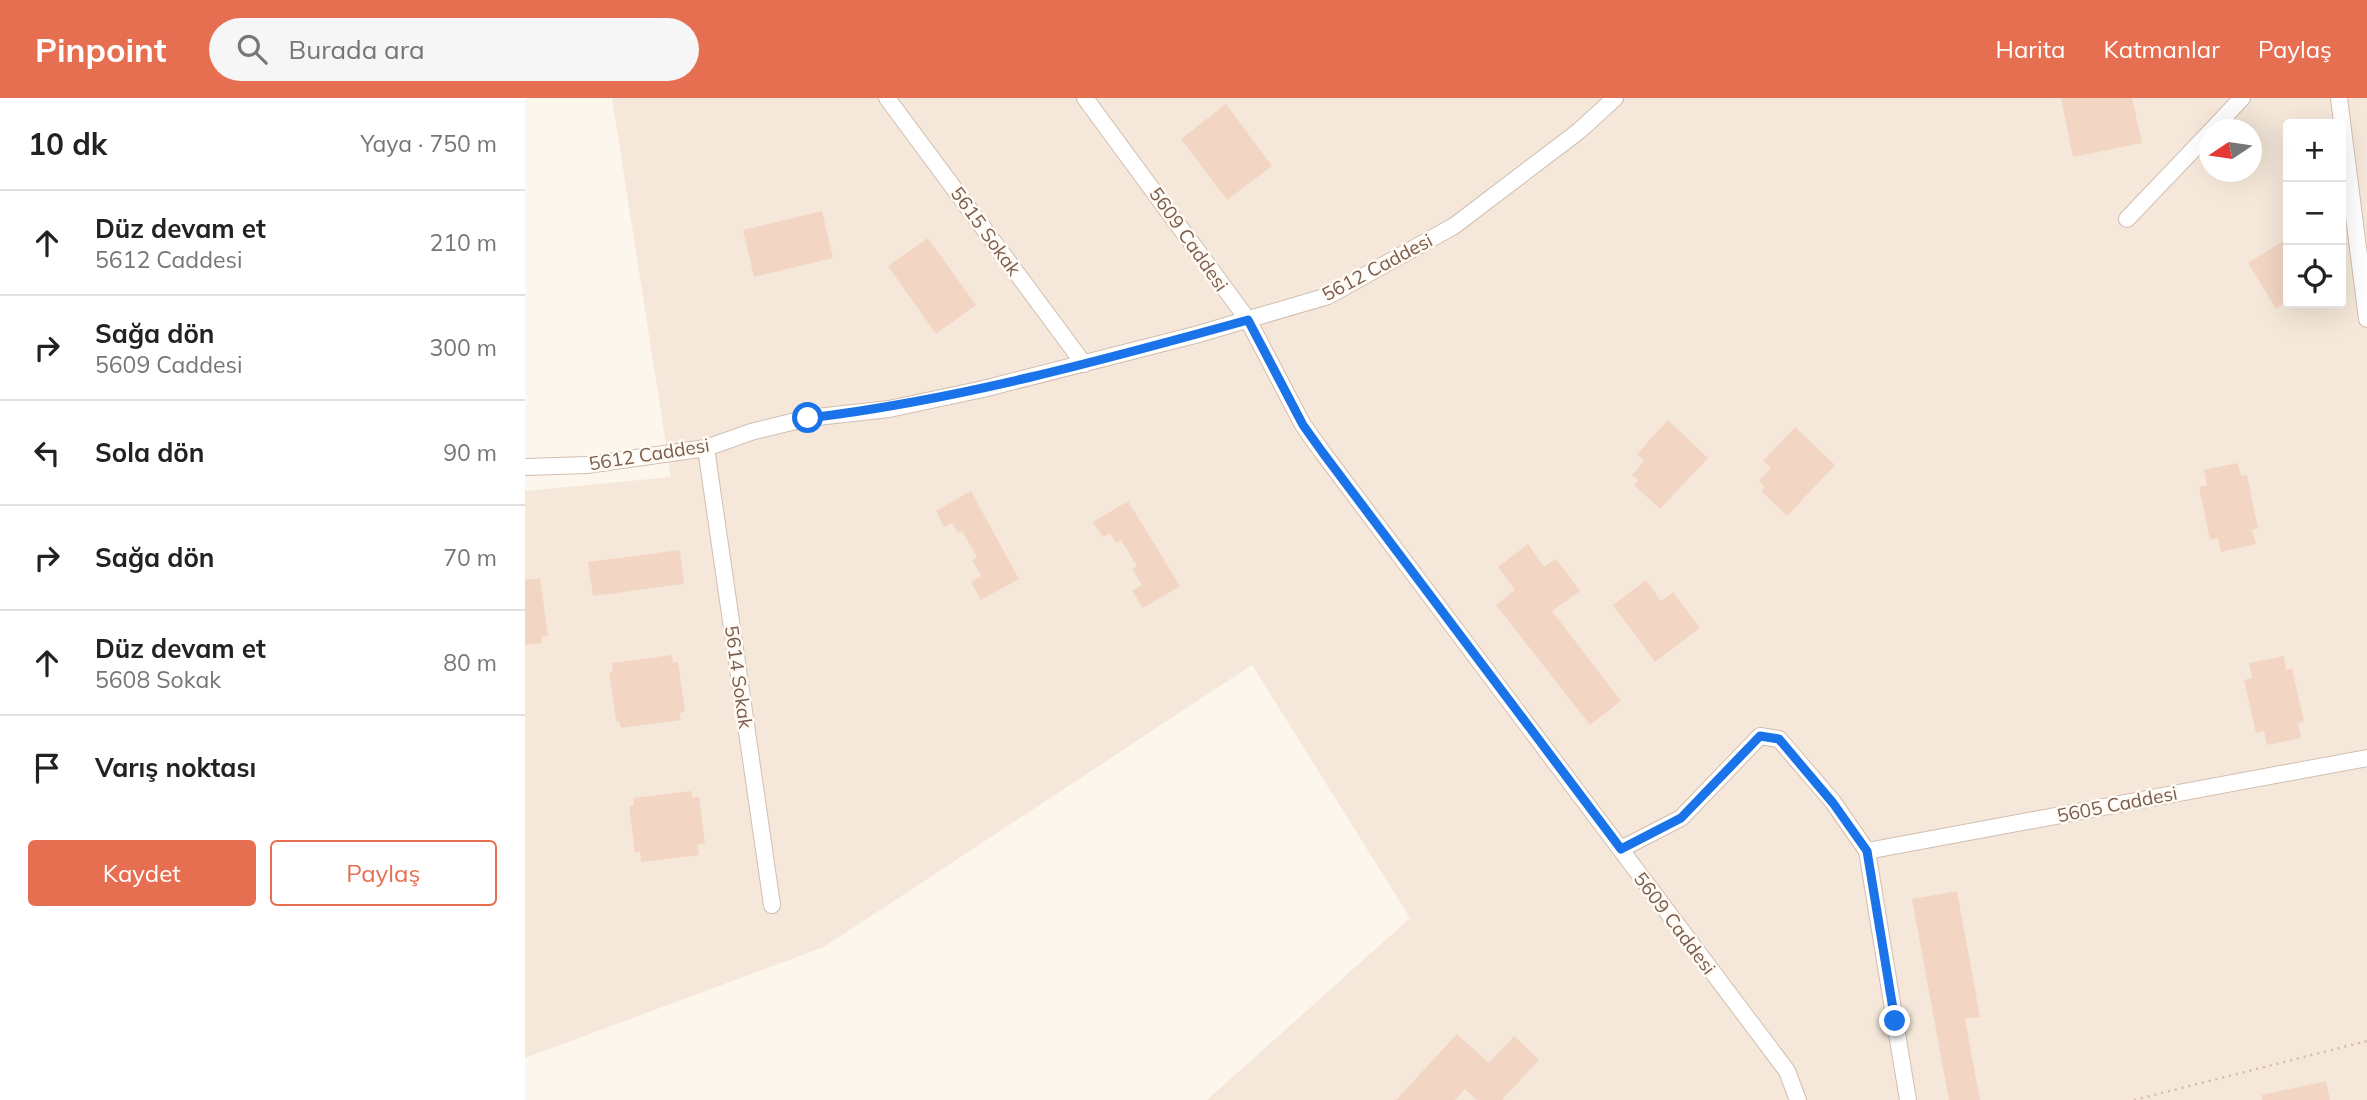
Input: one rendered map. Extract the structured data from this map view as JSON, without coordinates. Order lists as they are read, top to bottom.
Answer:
{
  "streets": {
    "street": [
      "5615 Sokak",
      "5609 Caddesi",
      "5612 Caddesi",
      "5614 Sokak",
      "5605 Caddesi"
    ]
  },
  "crossings": [
    ["5615 Sokak", "5612 Caddesi"],
    ["5609 Caddesi", "5612 Caddesi"],
    ["5612 Caddesi", "5614 Sokak"]
  ],
  "north": "left",
  "page": {
    "header": "Pinpoint",
    "search": "Burada ara",
    "nav": ["Harita", "Katmanlar", "Paylaş"],
    "heading": ["10 dk", "Yaya · 750 m"],
    "map_buttons": ["+", "−"],
    "list": [
      ["Düz devam et", "5612 Caddesi", "210 m"],
      ["Sağa dön", "5609 Caddesi", "300 m"],
      ["Sola dön", "90 m"],
      ["Sağa dön", "70 m"],
      ["Düz devam et", "5608 Sokak", "80 m"],
      "Varış noktası"
    ],
    "buttons": ["Kaydet", "Paylaş"]
  }
}
